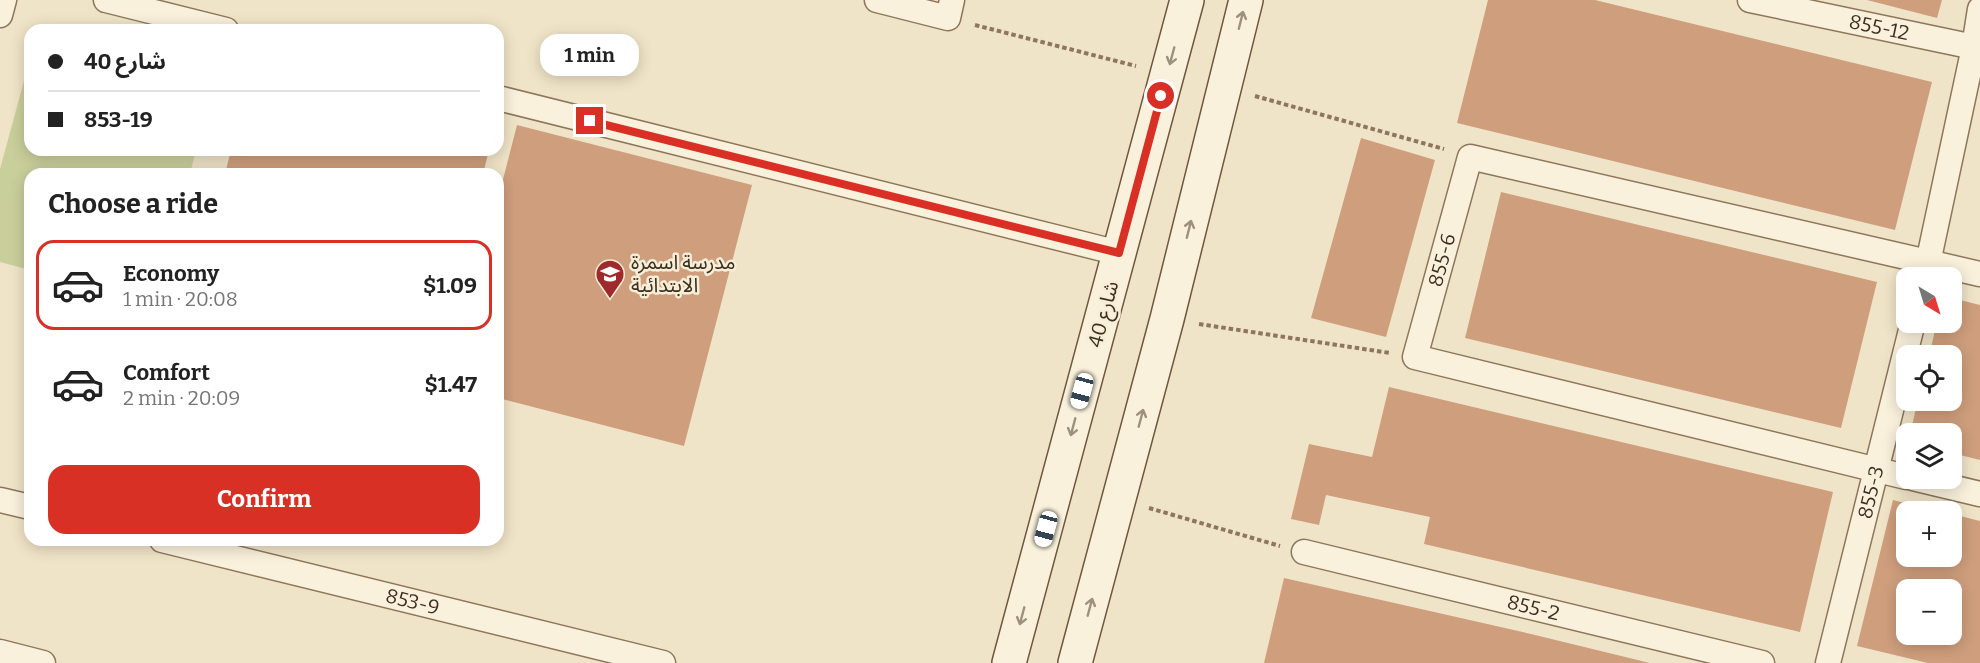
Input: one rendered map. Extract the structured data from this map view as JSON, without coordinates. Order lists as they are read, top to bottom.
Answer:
{
  "streets": {
    "main road": ["شارع 40"],
    "street": [
      "855-12",
      "855-6",
      "855-3",
      "853-9",
      "855-2"
    ]
  },
  "places": {
    "school or university": ["مدرسة اسمرة الابتدائية"]
  },
  "north": "bottom right",
  "page": {
    "banner": ["شارع 40", "853-19"],
    "bubble": "1 min",
    "heading": "Choose a ride",
    "list": [
      {
        "name": "Economy",
        "note": "1 min · 20:08",
        "value": "$1.09"
      },
      {
        "name": "Comfort",
        "note": "2 min · 20:09",
        "value": "$1.47"
      }
    ],
    "map_buttons": ["+", "−"],
    "buttons": "Confirm"
  }
}
